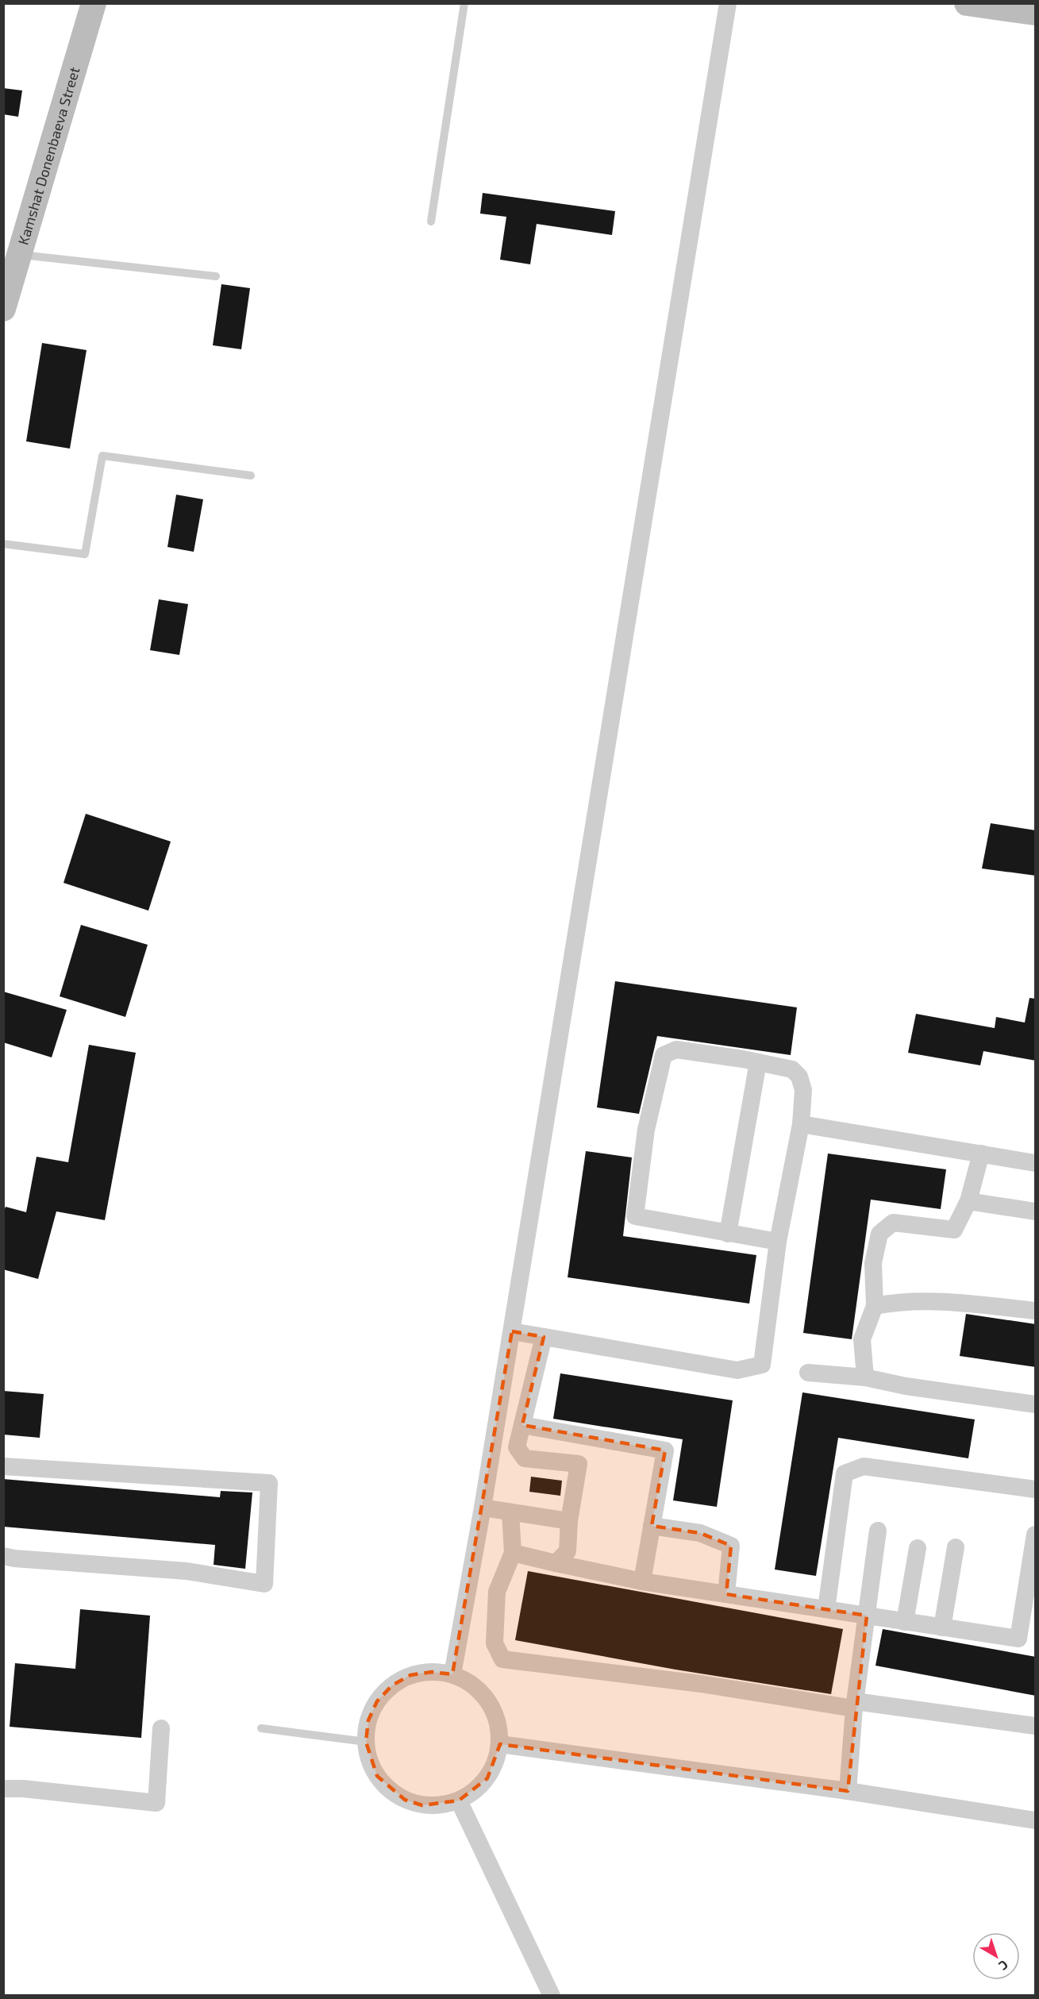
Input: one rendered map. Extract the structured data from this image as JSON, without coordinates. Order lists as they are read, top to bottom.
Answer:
{
  "streets": {
    "street": ["Kamshat Donenbaeva Street"]
  },
  "north": "bottom right"
}
